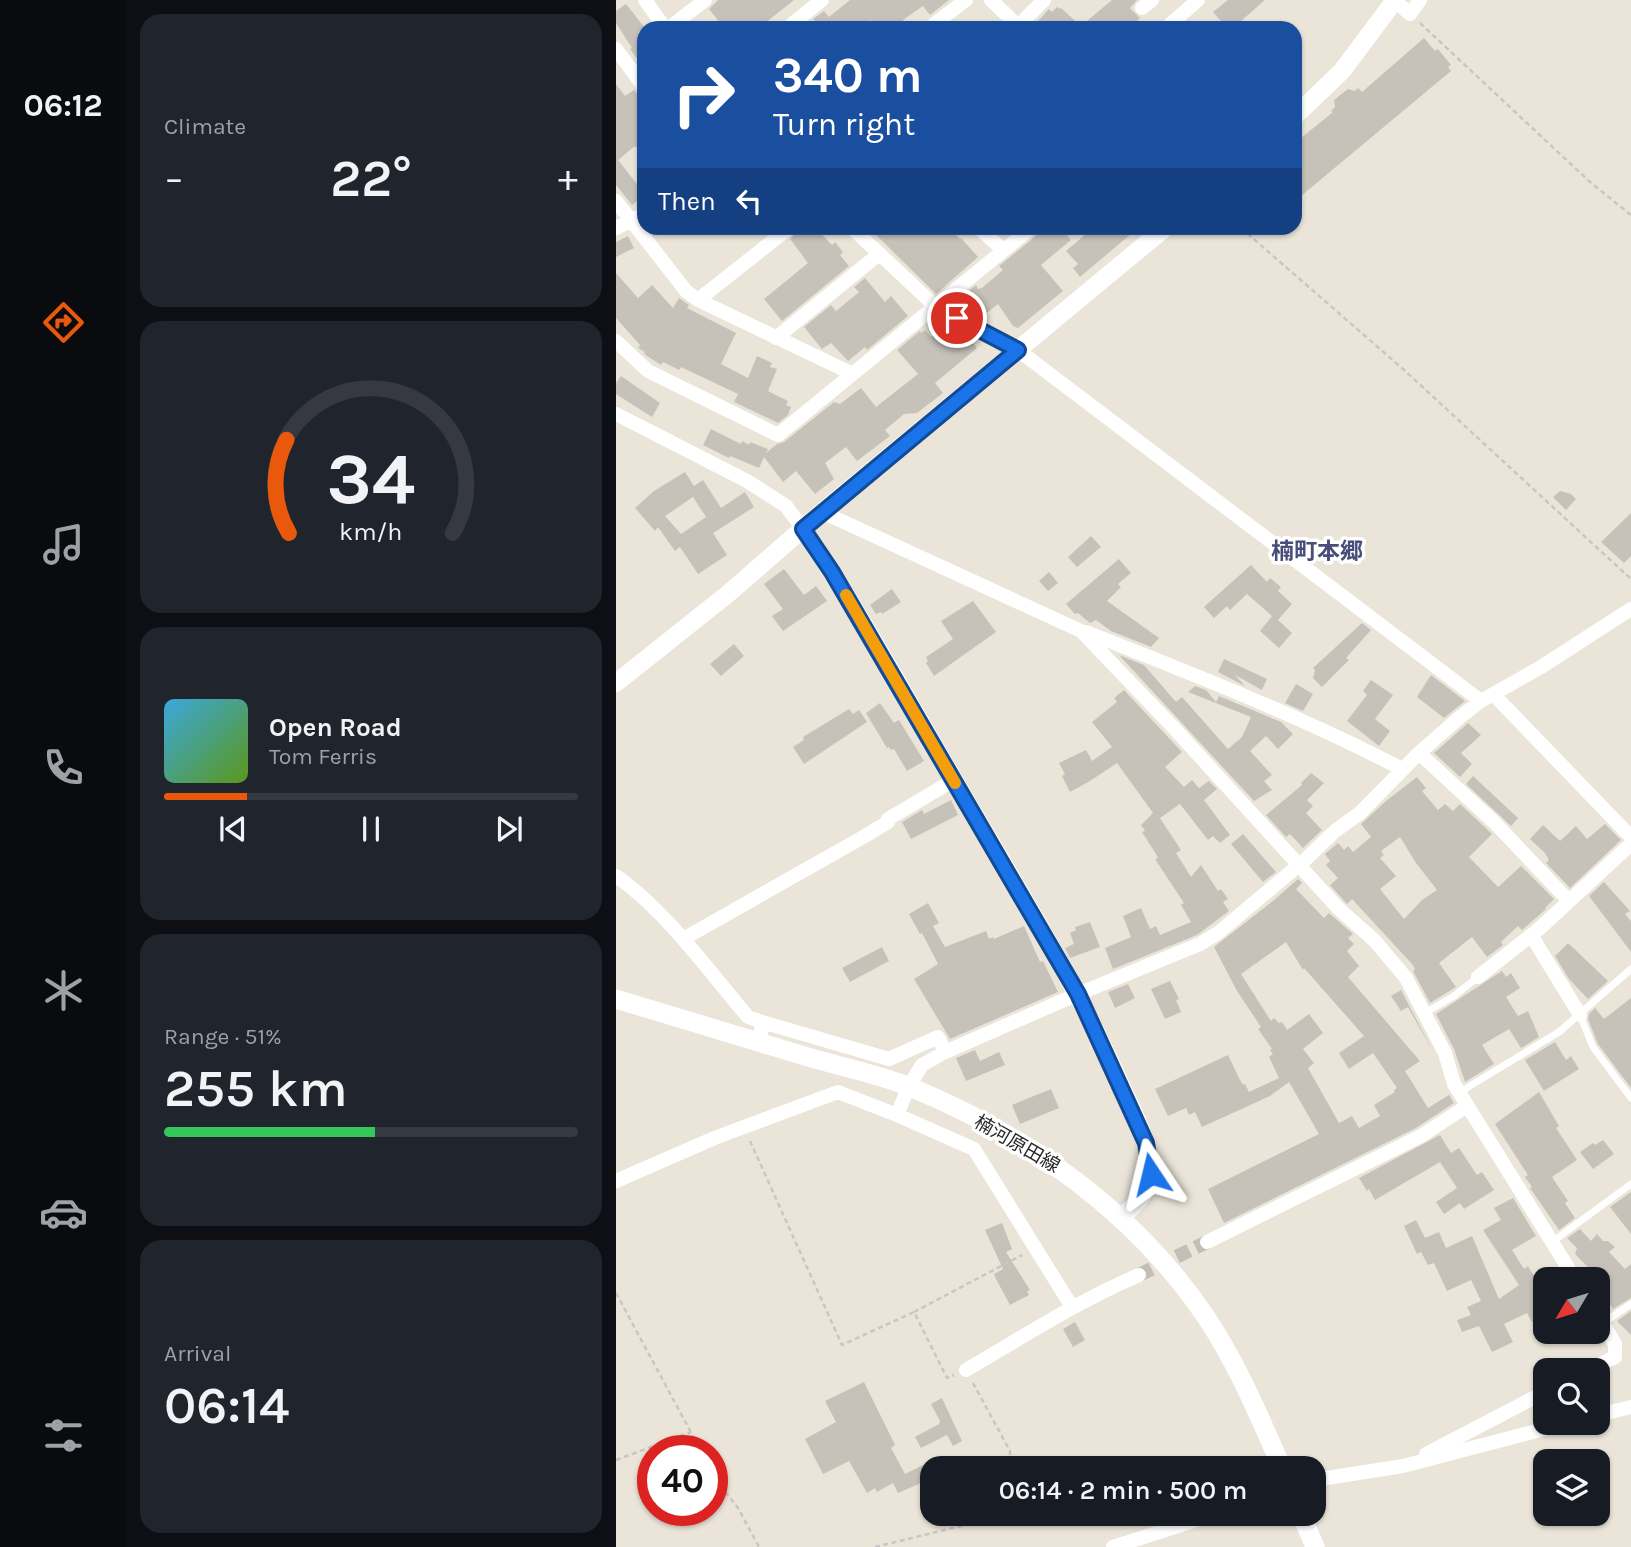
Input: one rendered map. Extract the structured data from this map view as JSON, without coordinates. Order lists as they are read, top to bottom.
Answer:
{
  "streets": {
    "main road": ["楠河原田線"]
  },
  "districts": ["楠町本郷"],
  "north": "bottom left",
  "page": {
    "tabs": "06:12",
    "tile": [
      "Climate",
      ["Range · 51%", "255 km"],
      ["Arrival", "06:14"]
    ],
    "turn": ["340 m", "Turn right"],
    "heat": ["−", "22°", "+"],
    "then": "Then",
    "song": ["Open Road", "Tom Ferris"],
    "limit": "40",
    "trip": "06:14 · 2 min · 500 m",
    "gauge": ["34", "km/h"]
  }
}
